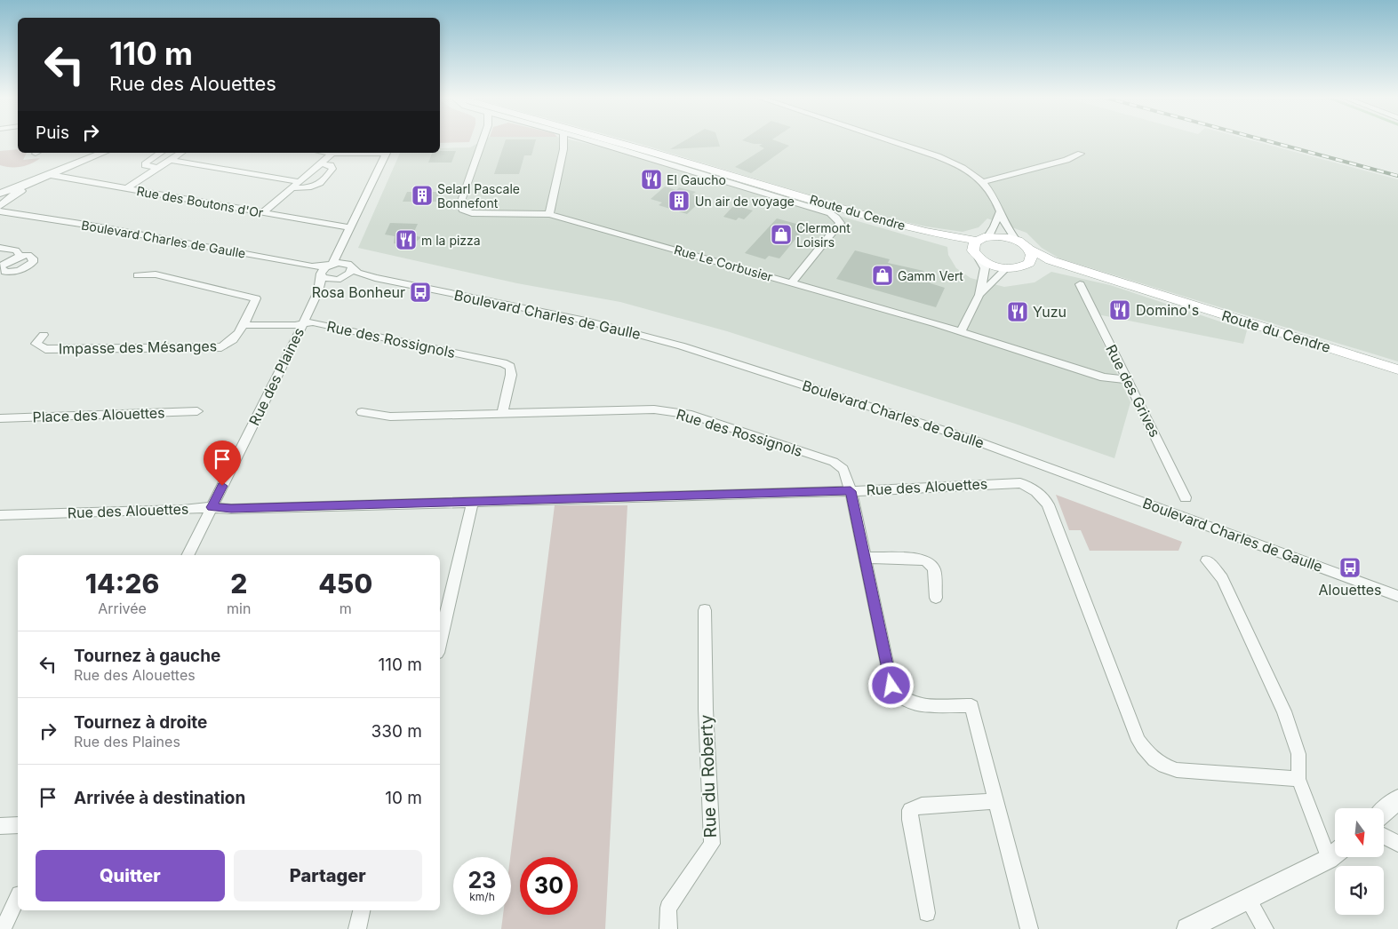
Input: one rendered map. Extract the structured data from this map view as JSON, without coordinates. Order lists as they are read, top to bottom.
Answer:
{
  "streets": {
    "main road": ["Route du Cendre"],
    "street": [
      "Rue des Boutons d'Or",
      "Boulevard Charles de Gaulle",
      "Rue Le Corbusier",
      "Rue des Rossignols",
      "Impasse des Mésanges",
      "Rue des Plaines",
      "Rue des Grives",
      "Place des Alouettes",
      "Rue des Alouettes",
      "Rue du Roberty"
    ]
  },
  "crossings": [
    ["Rue des Boutons d'Or", "Rue des Plaines"],
    ["Boulevard Charles de Gaulle", "Rue des Plaines"],
    ["Rue Le Corbusier", "Rue des Grives"],
    ["Rue des Rossignols", "Rue des Plaines"],
    ["Rue des Rossignols", "Rue des Alouettes"],
    ["Rue des Plaines", "Rue des Alouettes"]
  ],
  "places": {
    "restaurant": [
      "El Gaucho",
      "m la pizza",
      "Domino's",
      "Yuzu"
    ],
    "building": ["Selarl Pascale Bonnefont", "Un air de voyage"],
    "shop": ["Clermont Loisirs", "Gamm Vert"],
    "bus stop": ["Rosa Bonheur", "Alouettes"]
  },
  "north": "bottom",
  "page": {
    "turn": ["110 m", "Rue des Alouettes"],
    "then": "Puis",
    "eta": [
      "14:26",
      "Arrivée",
      "2",
      "min",
      "450",
      "m"
    ],
    "list": [
      {
        "name": "Tournez à gauche",
        "note": "Rue des Alouettes",
        "value": "110 m"
      },
      {
        "name": "Tournez à droite",
        "note": "Rue des Plaines",
        "value": "330 m"
      },
      {
        "name": "Arrivée à destination",
        "value": "10 m"
      }
    ],
    "buttons": ["Quitter", "Partager"],
    "speed": "23 km/h",
    "limit": "30"
  }
}
